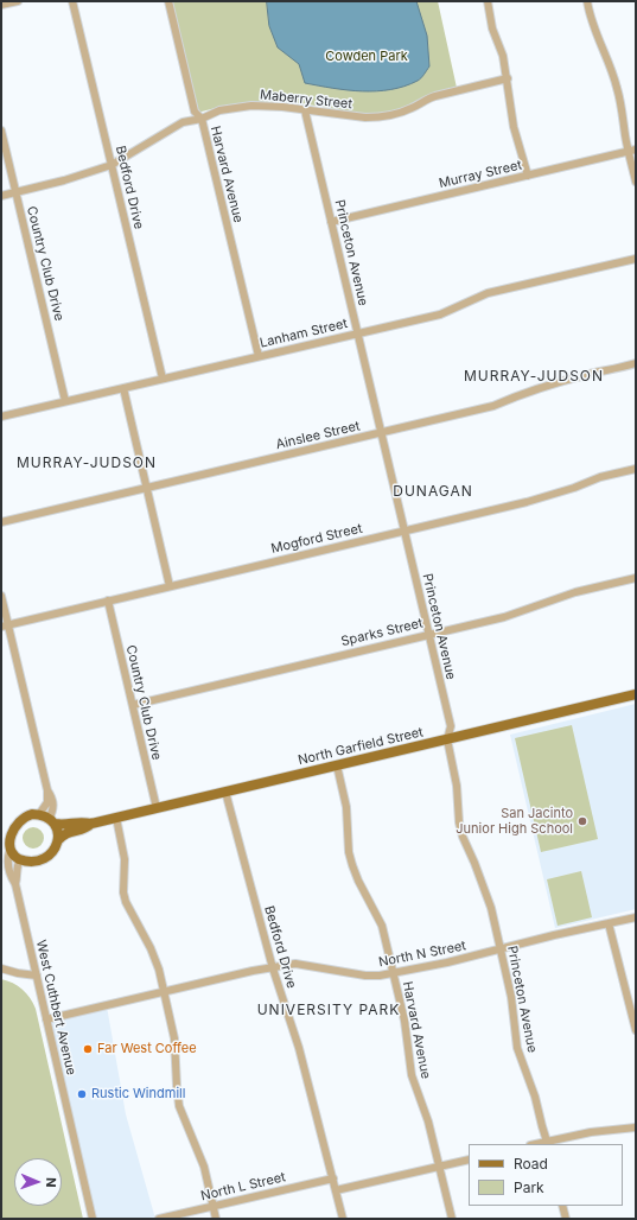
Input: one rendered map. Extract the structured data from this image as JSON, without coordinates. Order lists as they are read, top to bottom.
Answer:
{
  "streets": {
    "main road": ["North Garfield Street"],
    "street": [
      "Maberry Street",
      "Harvard Avenue",
      "Murray Street",
      "Bedford Drive",
      "Princeton Avenue",
      "Country Club Drive",
      "Lanham Street",
      "Ainslee Street",
      "Mogford Street",
      "Sparks Street",
      "North N Street",
      "West Cuthbert Avenue",
      "North L Street"
    ]
  },
  "crossings": [
    ["Maberry Street", "Harvard Avenue"],
    ["Maberry Street", "Bedford Drive"],
    ["Maberry Street", "Princeton Avenue"],
    ["Maberry Street", "Country Club Drive"],
    ["Harvard Avenue", "Lanham Street"],
    ["Harvard Avenue", "North Garfield Street"],
    ["Harvard Avenue", "North N Street"],
    ["Murray Street", "Princeton Avenue"],
    ["Bedford Drive", "Lanham Street"],
    ["Bedford Drive", "North Garfield Street"],
    ["Bedford Drive", "North N Street"],
    ["Bedford Drive", "North L Street"],
    ["Princeton Avenue", "Lanham Street"],
    ["Princeton Avenue", "Ainslee Street"],
    ["Princeton Avenue", "Mogford Street"],
    ["Princeton Avenue", "Sparks Street"],
    ["Princeton Avenue", "North Garfield Street"],
    ["Princeton Avenue", "North N Street"],
    ["Country Club Drive", "Lanham Street"],
    ["Country Club Drive", "Mogford Street"],
    ["Country Club Drive", "Sparks Street"],
    ["Country Club Drive", "North Garfield Street"],
    ["North N Street", "West Cuthbert Avenue"]
  ],
  "districts": [
    "MURRAY-JUDSON",
    "MURRAY-JUDSON",
    "DUNAGAN",
    "UNIVERSITY PARK"
  ],
  "parks": ["Cowden Park"],
  "places": ["San Jacinto Junior High School", "Far West Coffee", "Rustic Windmill"],
  "legend": ["Road", "Park"],
  "north": "right"
}
